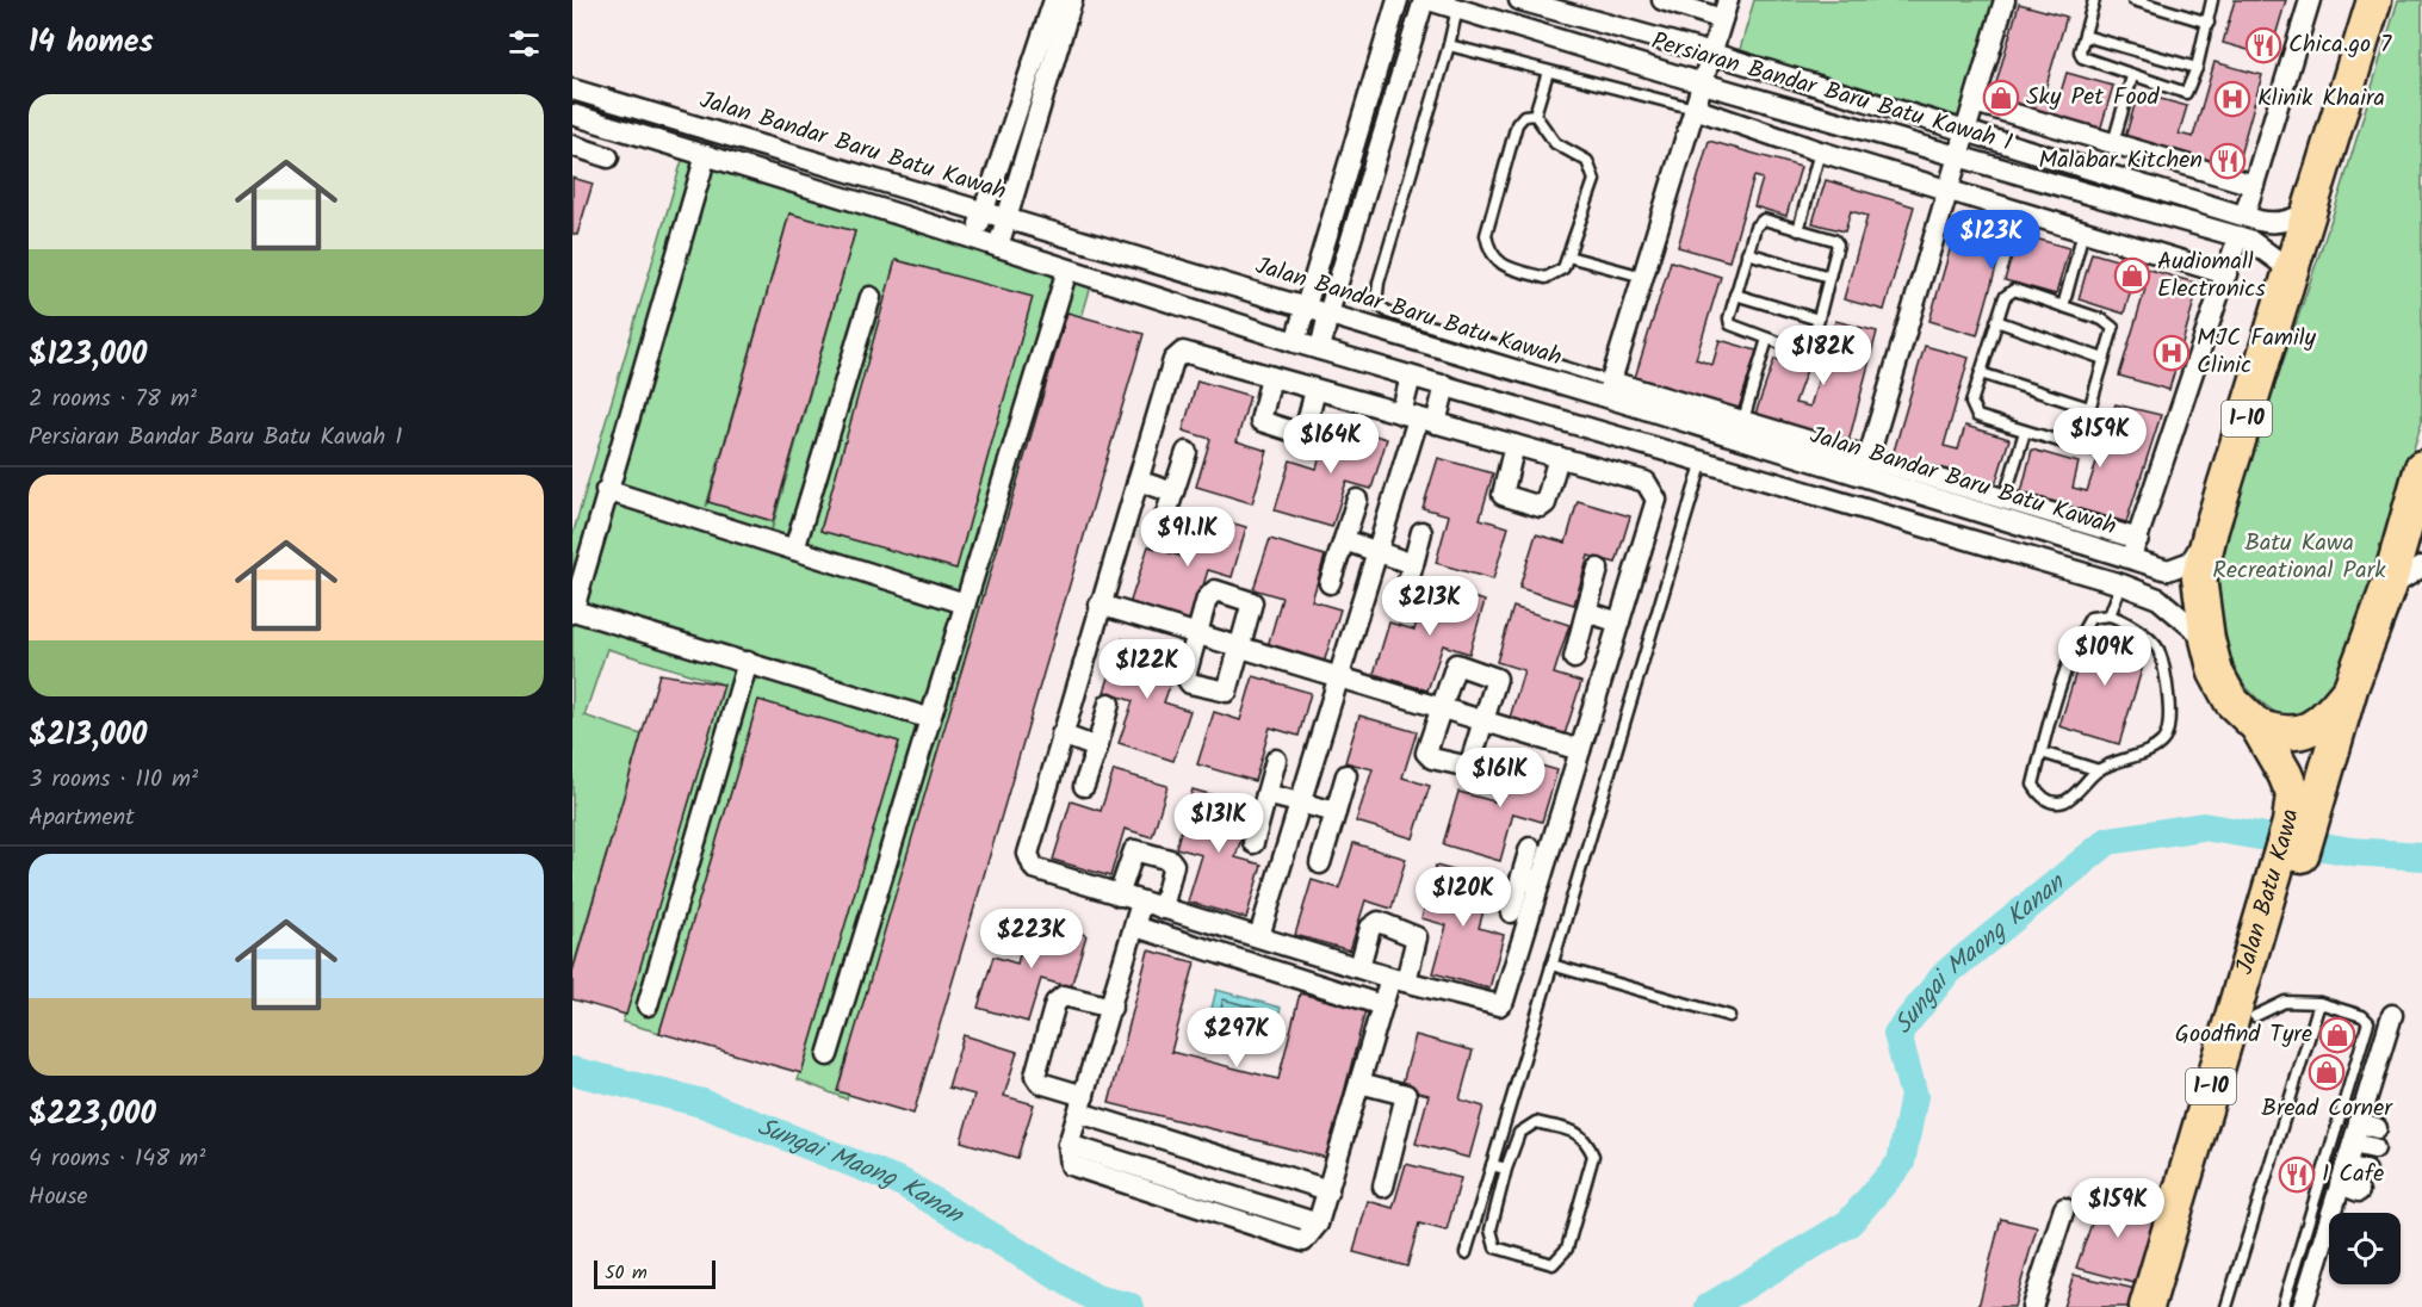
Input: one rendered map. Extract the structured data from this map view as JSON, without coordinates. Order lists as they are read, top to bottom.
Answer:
{
  "streets": {
    "highway": ["1-10", "Jalan Batu Kawa"],
    "street": ["Persiaran Bandar Baru Batu Kawah 1", "Jalan Bandar Baru Batu Kawah"]
  },
  "crossings": [
    ["Persiaran Bandar Baru Batu Kawah 1", "Jalan Batu Kawa"],
    ["Jalan Bandar Baru Batu Kawah", "Jalan Batu Kawa"]
  ],
  "water": ["Sungai Maong Kanan"],
  "parks": ["Batu Kawa Recreational Park"],
  "places": {
    "restaurant": ["Chica.go 7", "Malabar Kitchen", "1 Cafe"],
    "shop": [
      "Sky Pet Food",
      "Audiomall Electronics",
      "Goodfind Tyre",
      "Bread Corner"
    ],
    "hospital": ["Klinik Khaira", "MJC Family Clinic"]
  },
  "scale_bar": "50 m",
  "page": {
    "heading": "14 homes",
    "list": [
      {
        "name": "$123,000",
        "note": "2 rooms · 78 m² · Persiaran Bandar Baru Batu Kawah 1"
      },
      {
        "name": "$213,000",
        "note": "3 rooms · 110 m² · Apartment"
      },
      {
        "name": "$223,000",
        "note": "4 rooms · 148 m² · House"
      }
    ],
    "price": [
      "$123K",
      "$182K",
      "$159K",
      "$164K",
      "$91.1K",
      "$213K",
      "$109K",
      "$122K",
      "$161K",
      "$131K",
      "$120K",
      "$223K",
      "$297K",
      "$159K"
    ],
    "scale": "50 m"
  }
}
